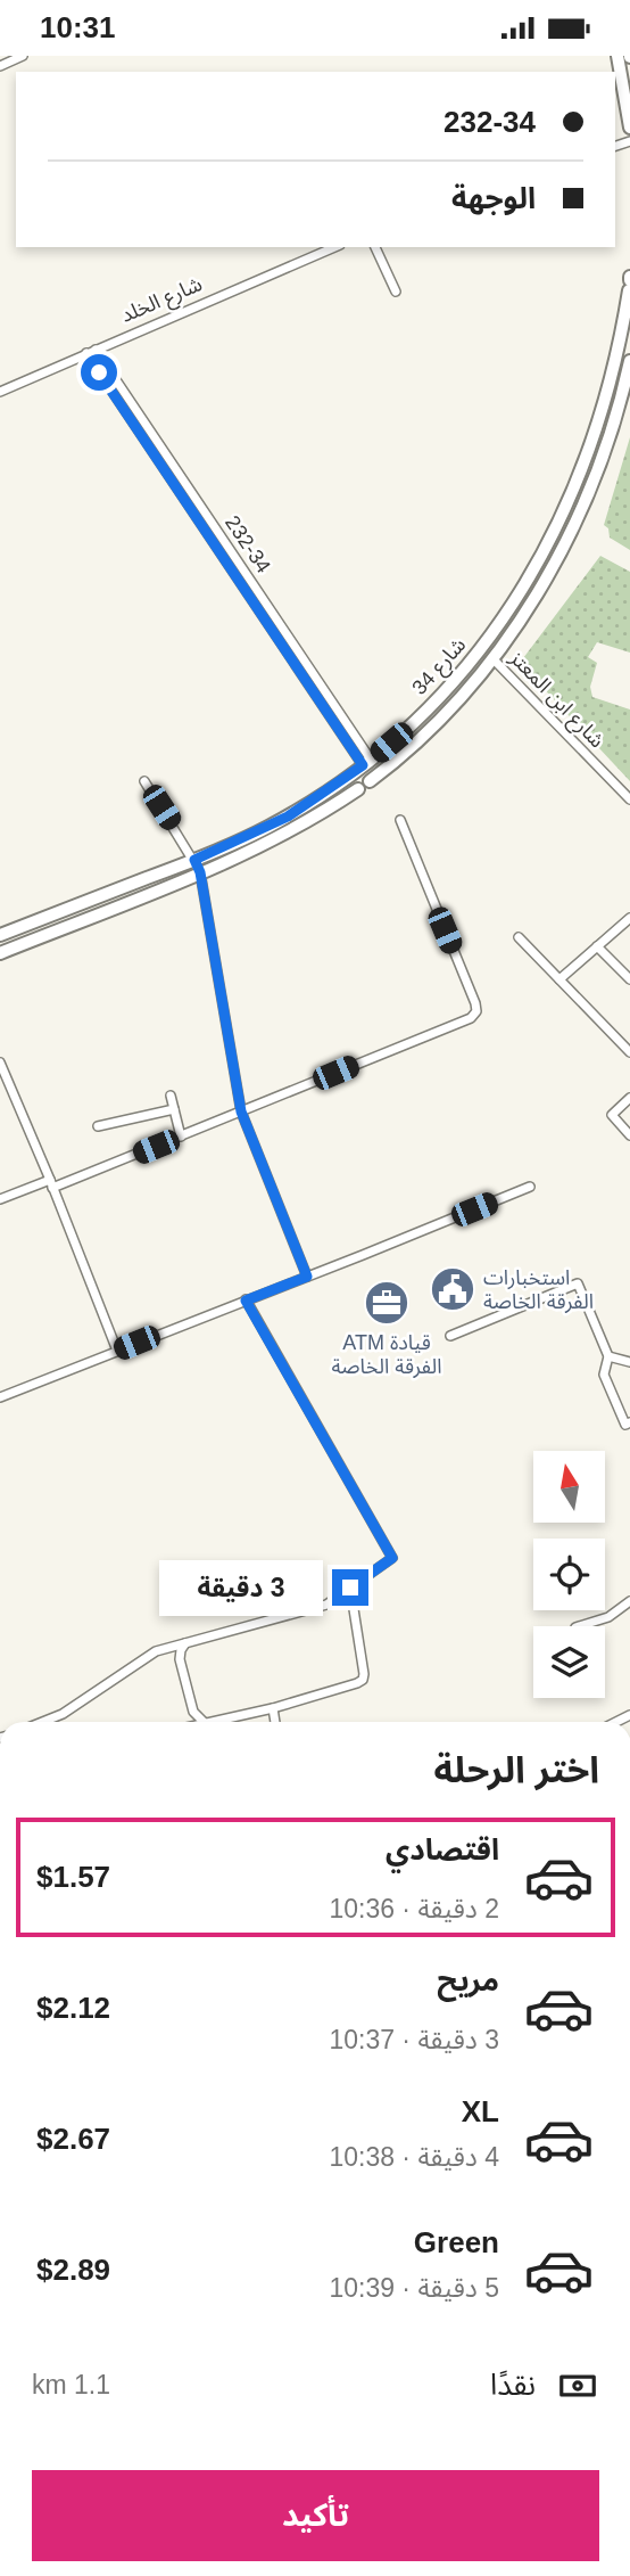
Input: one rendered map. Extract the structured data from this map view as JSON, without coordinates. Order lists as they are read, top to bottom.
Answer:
{
  "streets": {
    "main road": ["شارع 34"],
    "street": ["شارع الخلد", "232-34", "شارع ابن المعتز"]
  },
  "crossings": [
    ["شارع الخلد", "232-34"],
    ["232-34", "شارع 34"],
    ["شارع 34", "شارع ابن المعتز"]
  ],
  "places": {
    "public building": ["استخبارات الفرقة الخاصة"],
    "office": ["ATM قيادة الفرقة الخاصة"]
  },
  "north": "top",
  "page": {
    "status": "10:31",
    "banner": ["232-34", "الوجهة"],
    "bubble": "3 دقيقة",
    "heading": "اختر الرحلة",
    "list": [
      {
        "name": "اقتصادي",
        "note": "2 دقيقة · 10:36",
        "value": "$1.57"
      },
      {
        "name": "مريح",
        "note": "3 دقيقة · 10:37",
        "value": "$2.12"
      },
      {
        "name": "XL",
        "note": "4 دقيقة · 10:38",
        "value": "$2.67"
      },
      {
        "name": "Green",
        "note": "5 دقيقة · 10:39",
        "value": "$2.89"
      }
    ],
    "pay": ["نقدًا", "1.1 km"],
    "buttons": "تأكيد"
  }
}
